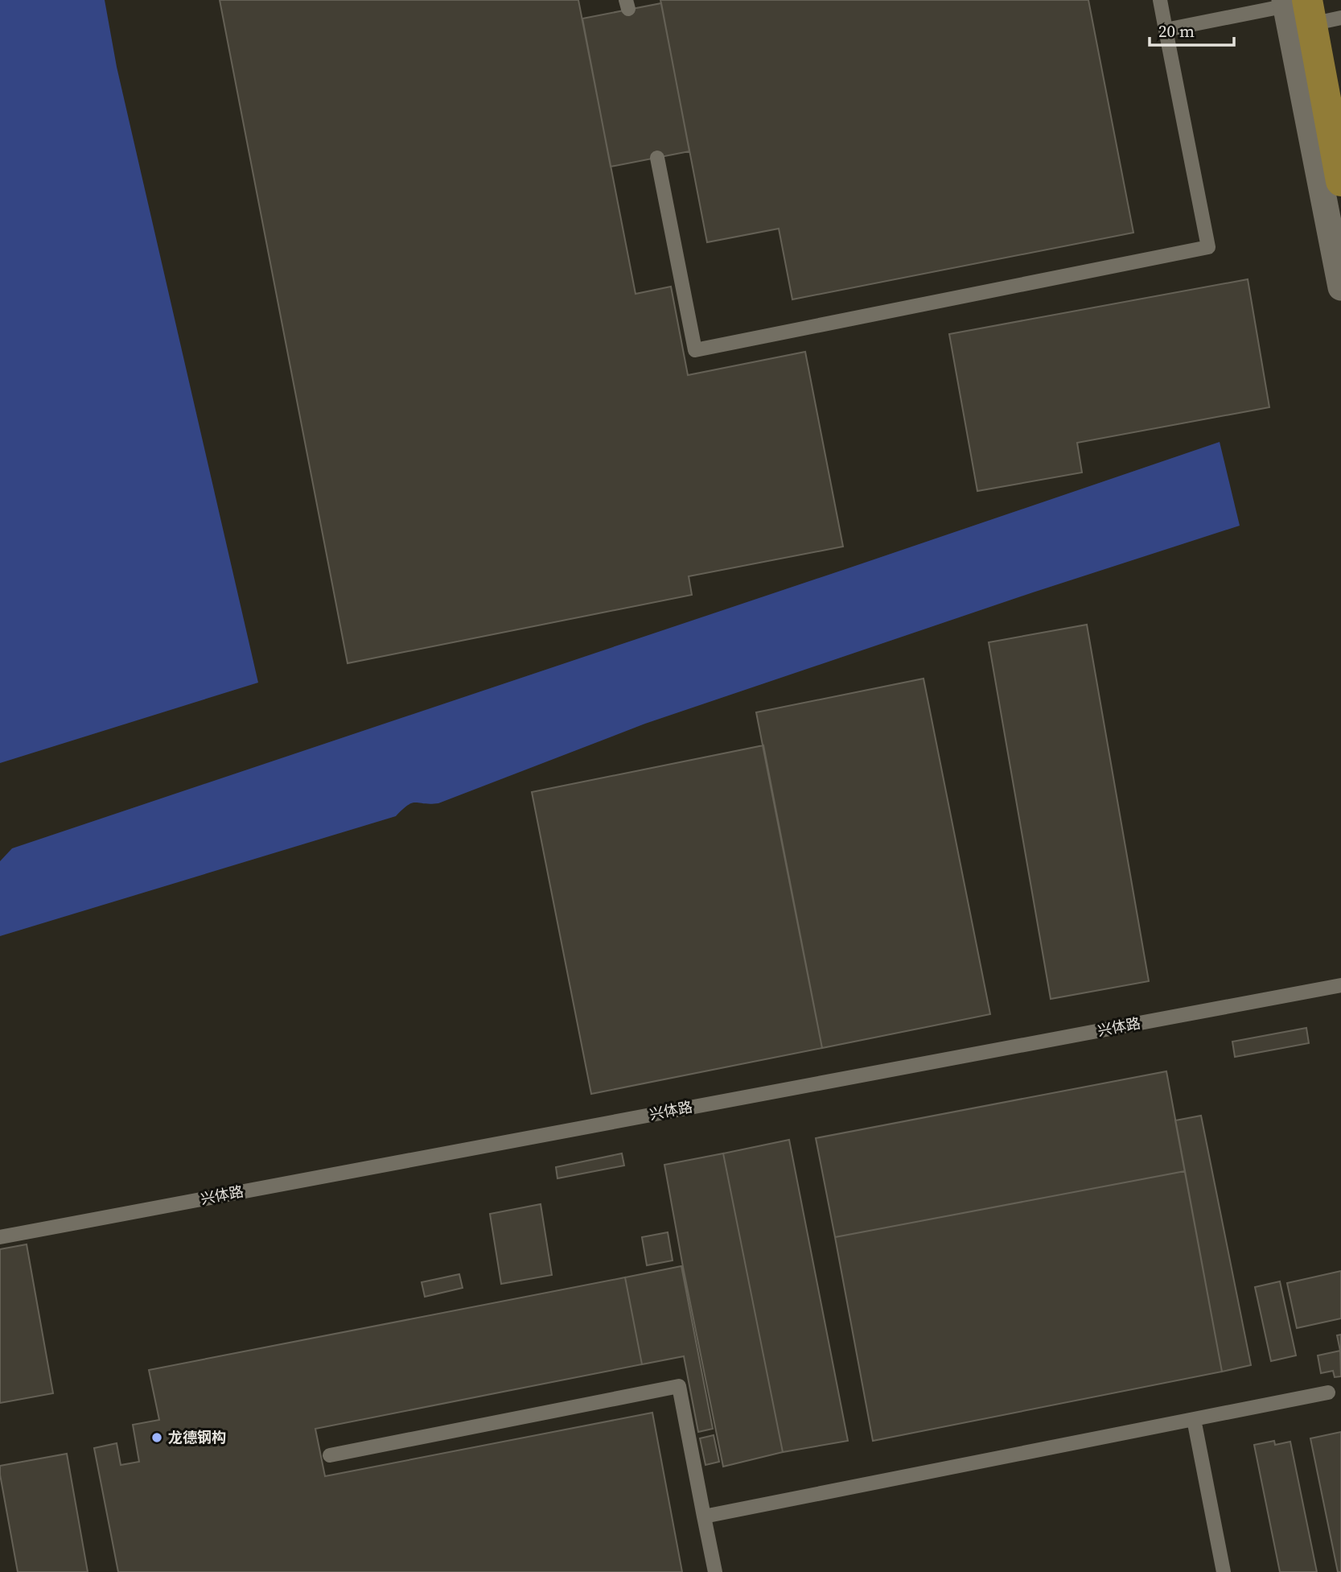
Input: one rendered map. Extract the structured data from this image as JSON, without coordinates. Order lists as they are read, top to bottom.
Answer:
{
  "streets": {
    "lane": ["兴体路"]
  },
  "places": ["龙德钢构"],
  "scale_bar": "20 m"
}
